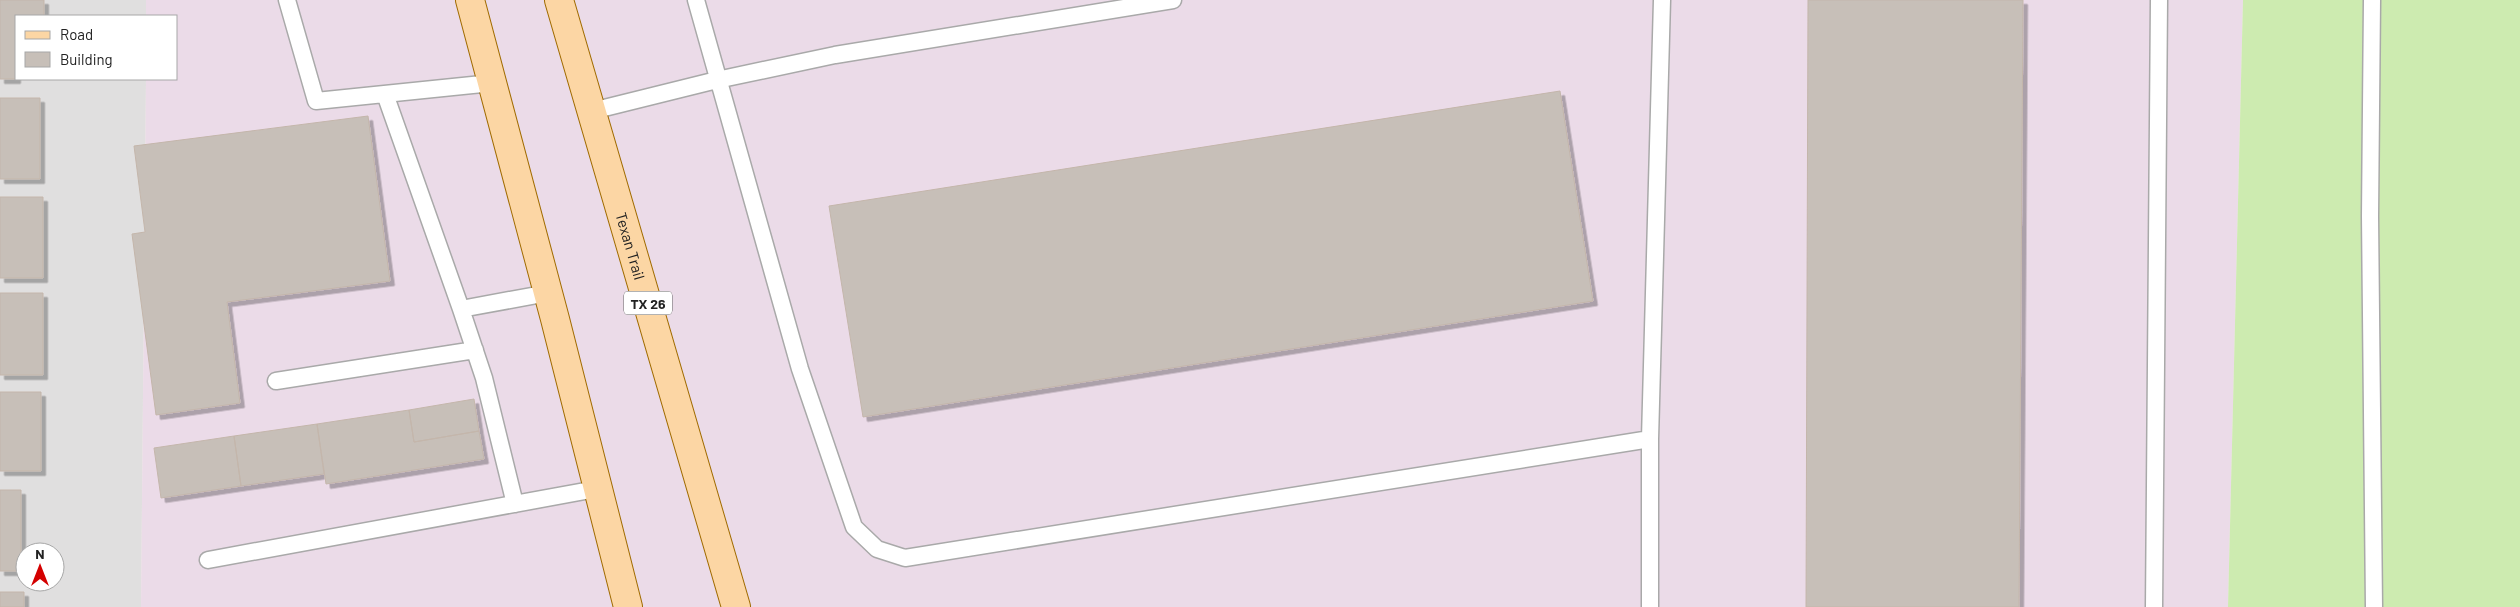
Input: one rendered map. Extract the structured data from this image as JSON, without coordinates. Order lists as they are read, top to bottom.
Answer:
{
  "streets": {
    "main road": ["Texan Trail", "TX 26"]
  },
  "legend": ["Road", "Building"],
  "north": "top"
}
